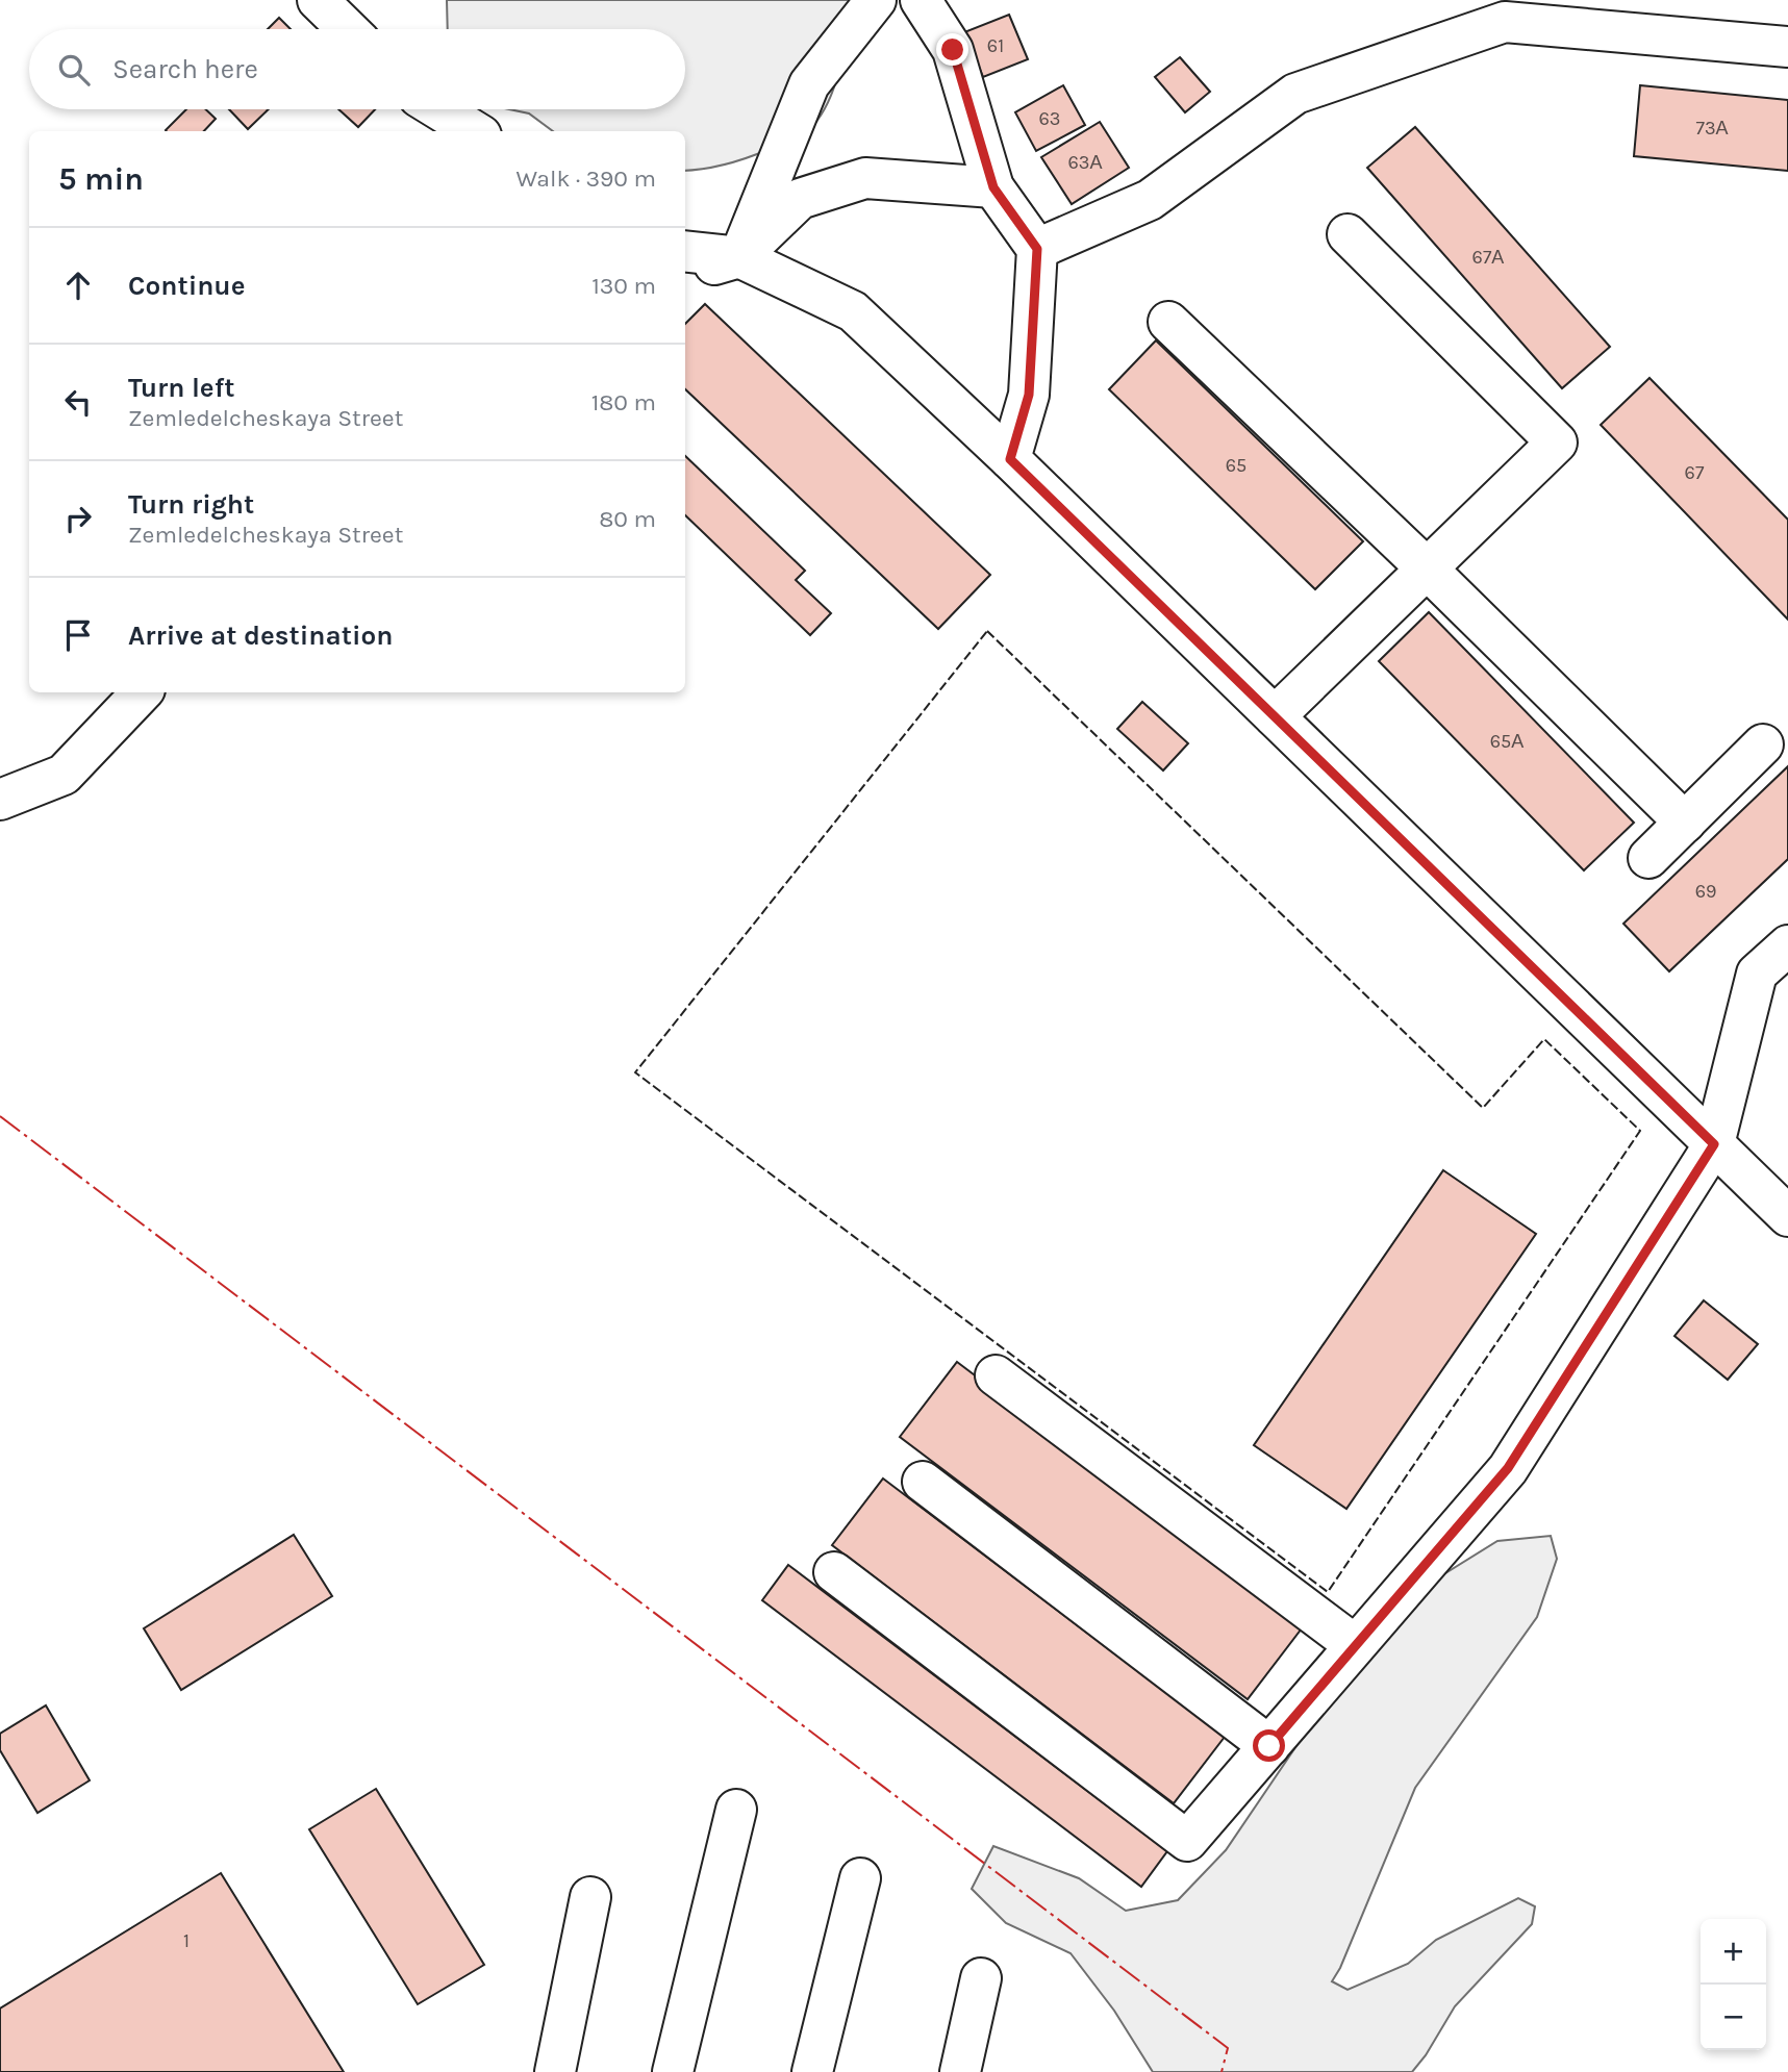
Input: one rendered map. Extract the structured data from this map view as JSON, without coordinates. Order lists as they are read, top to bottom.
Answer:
{
  "house_numbers": [
    "61",
    "63",
    "73А",
    "63А",
    "67А",
    "65",
    "67",
    "65А",
    "69",
    "1"
  ],
  "page": {
    "search": "Search here",
    "heading": ["5 min", "Walk · 390 m"],
    "list": [
      ["Continue", "130 m"],
      ["Turn left", "Zemledelcheskaya Street", "180 m"],
      ["Turn right", "Zemledelcheskaya Street", "80 m"],
      "Arrive at destination"
    ],
    "map_buttons": ["+", "−"]
  }
}
